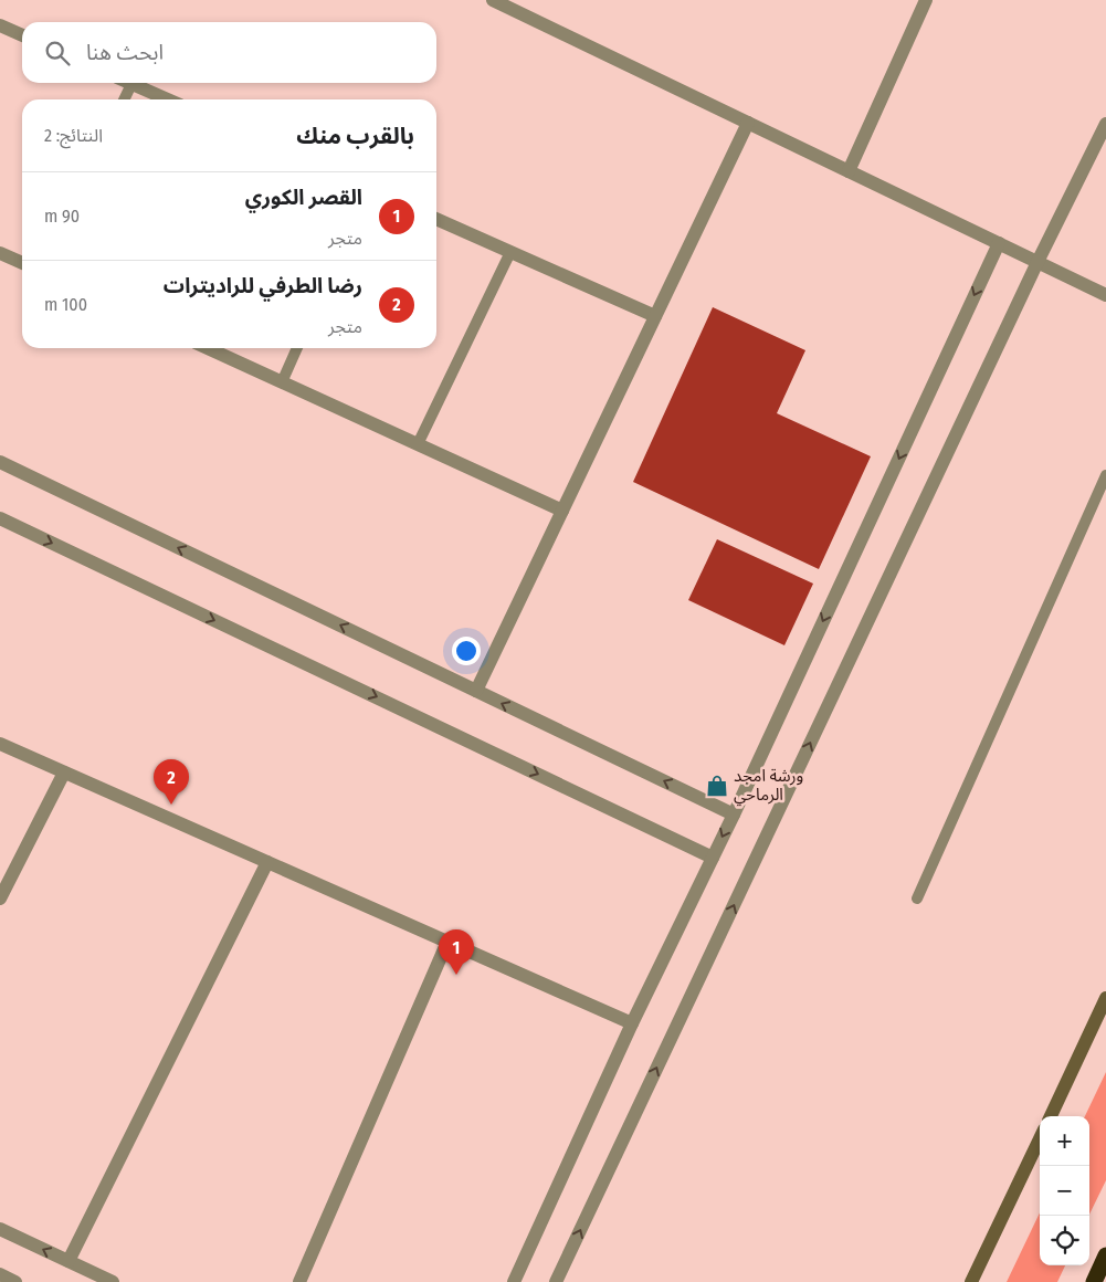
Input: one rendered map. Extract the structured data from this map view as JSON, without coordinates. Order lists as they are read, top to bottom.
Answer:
{
  "places": {
    "shop": ["ورشة امجد الرماحي"]
  },
  "page": {
    "search": "ابحث هنا",
    "heading": ["بالقرب منك", "النتائج: 2"],
    "list": [
      {
        "mark": "1",
        "name": "القصر الكوري",
        "note": "متجر",
        "value": "90 m"
      },
      {
        "mark": "2",
        "name": "رضا الطرفي للراديترات",
        "note": "متجر",
        "value": "100 m"
      }
    ],
    "pins": ["2", "1"],
    "map_buttons": ["+", "−"]
  }
}
